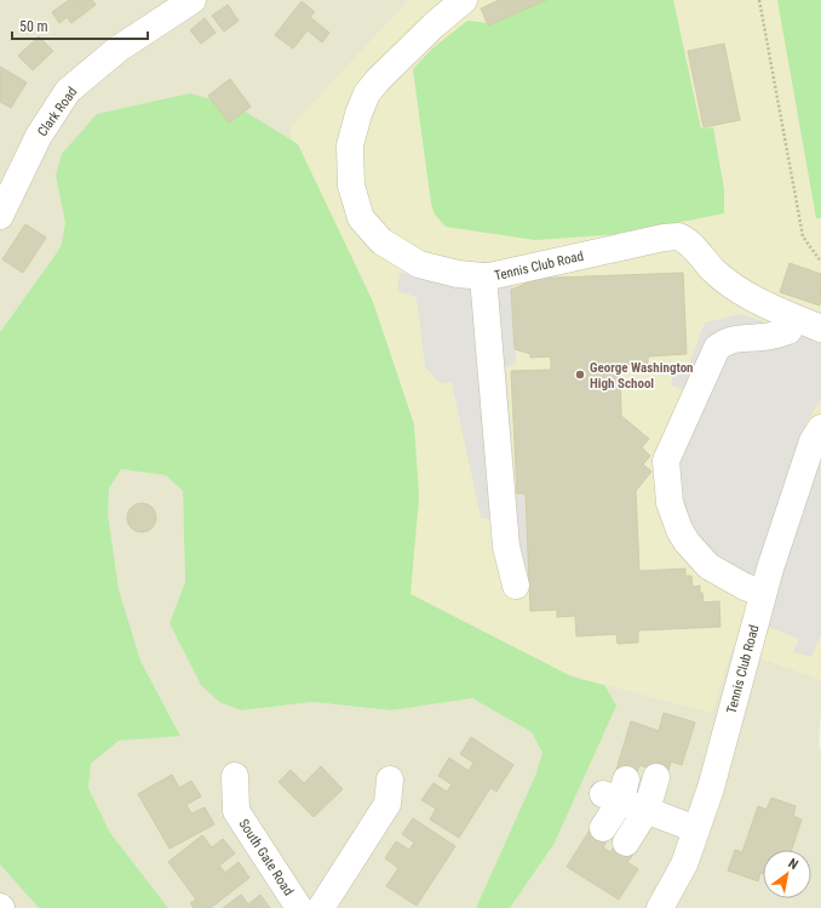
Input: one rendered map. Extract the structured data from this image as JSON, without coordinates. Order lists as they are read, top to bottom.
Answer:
{
  "streets": {
    "street": ["Clark Road", "Tennis Club Road", "South Gate Road"]
  },
  "places": ["George Washington High School"],
  "scale_bar": "50 m",
  "north": "top right"
}
